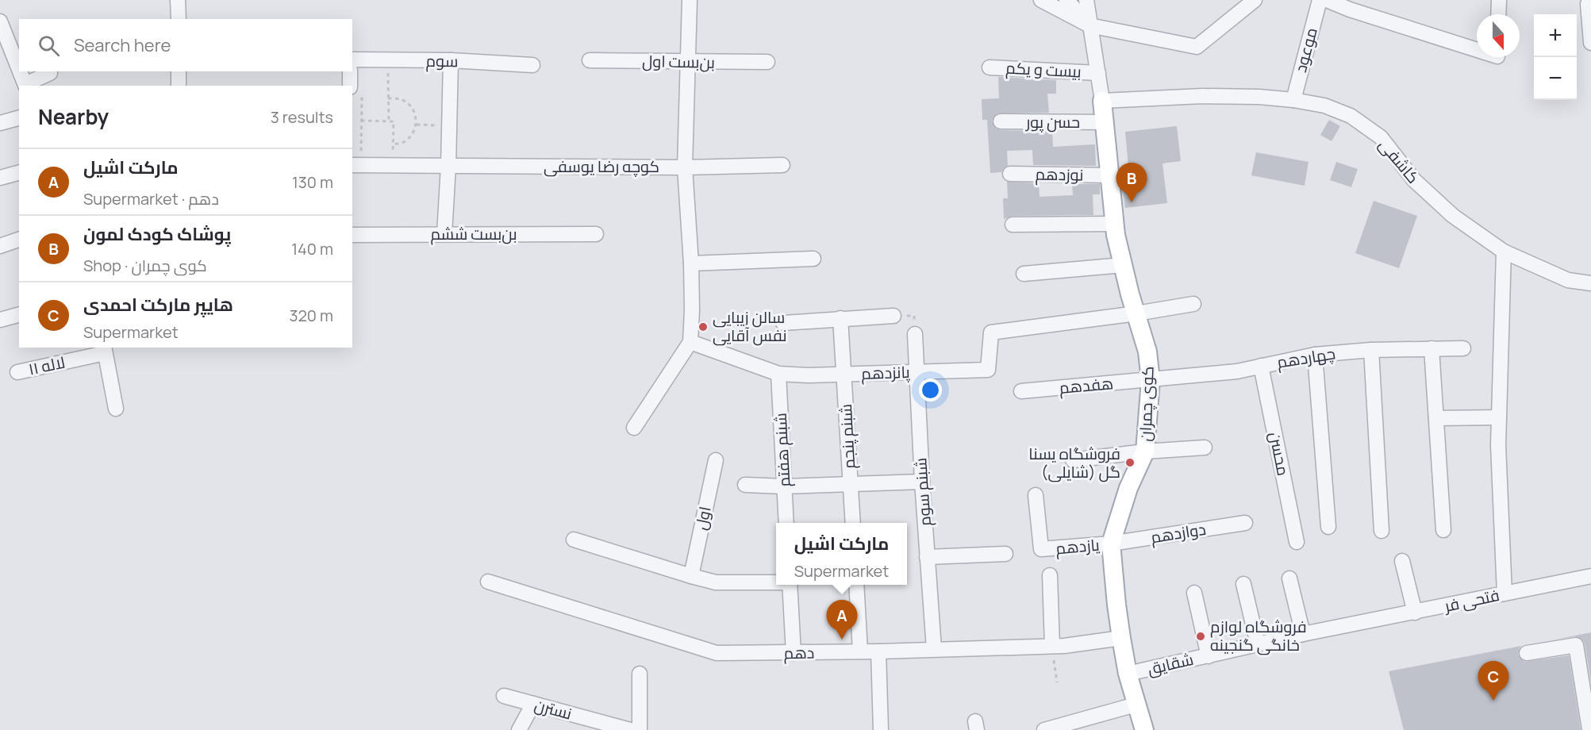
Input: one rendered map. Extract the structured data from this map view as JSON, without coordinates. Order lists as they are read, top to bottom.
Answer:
{
  "streets": {
    "main road": ["کوی چمران"],
    "street": [
      "موعود",
      "سوم",
      "بن‌بست اول",
      "بیست و یکم",
      "حسن پور",
      "کاشفی",
      "کوچه رضا یوسفی",
      "نوزدهم",
      "بن‌بست ششم",
      "چهاردهم",
      "لاله ۱۱",
      "پانزدهم",
      "هفدهم",
      "شبنم پنجم",
      "شبنم هفتم",
      "محسن",
      "شبنم سوم",
      "اول",
      "دوازدهم",
      "یازدهم",
      "فتحی فر",
      "دهم",
      "شقایق",
      "نسترن"
    ]
  },
  "crossings": [
    ["موعود", "کاشفی"],
    ["حسن پور", "کوی چمران"],
    ["کاشفی", "کوی چمران"],
    ["نوزدهم", "کوی چمران"],
    ["چهاردهم", "هفدهم"],
    ["چهاردهم", "کوی چمران"],
    ["چهاردهم", "محسن"],
    ["پانزدهم", "کوی چمران"],
    ["پانزدهم", "شبنم پنجم"],
    ["پانزدهم", "شبنم هفتم"],
    ["پانزدهم", "شبنم سوم"],
    ["هفدهم", "کوی چمران"],
    ["کوی چمران", "دوازدهم"],
    ["کوی چمران", "یازدهم"],
    ["کوی چمران", "دهم"],
    ["کوی چمران", "شقایق"],
    ["شبنم سوم", "دهم"],
    ["دوازدهم", "یازدهم"],
    ["فتحی فر", "شقایق"]
  ],
  "places": ["سالن زیبایی نفس آقایی", "فروشگاه یسنا گل (شایلی)", "فروشگاه لوازم خانگی گنجینه"],
  "north": "bottom",
  "page": {
    "map_buttons": ["+", "−"],
    "search": "Search here",
    "heading": ["Nearby", "3 results"],
    "list": [
      {
        "mark": "A",
        "name": "مارکت اشیل",
        "note": "Supermarket · دهم",
        "value": "130 m"
      },
      {
        "mark": "B",
        "name": "پوشاک کودک لمون",
        "note": "Shop · کوی چمران",
        "value": "140 m"
      },
      {
        "mark": "C",
        "name": "هایپر مارکت احمدی",
        "note": "Supermarket",
        "value": "320 m"
      }
    ],
    "pins": ["B", "A", "C"],
    "popup": ["مارکت اشیل", "Supermarket"]
  }
}
